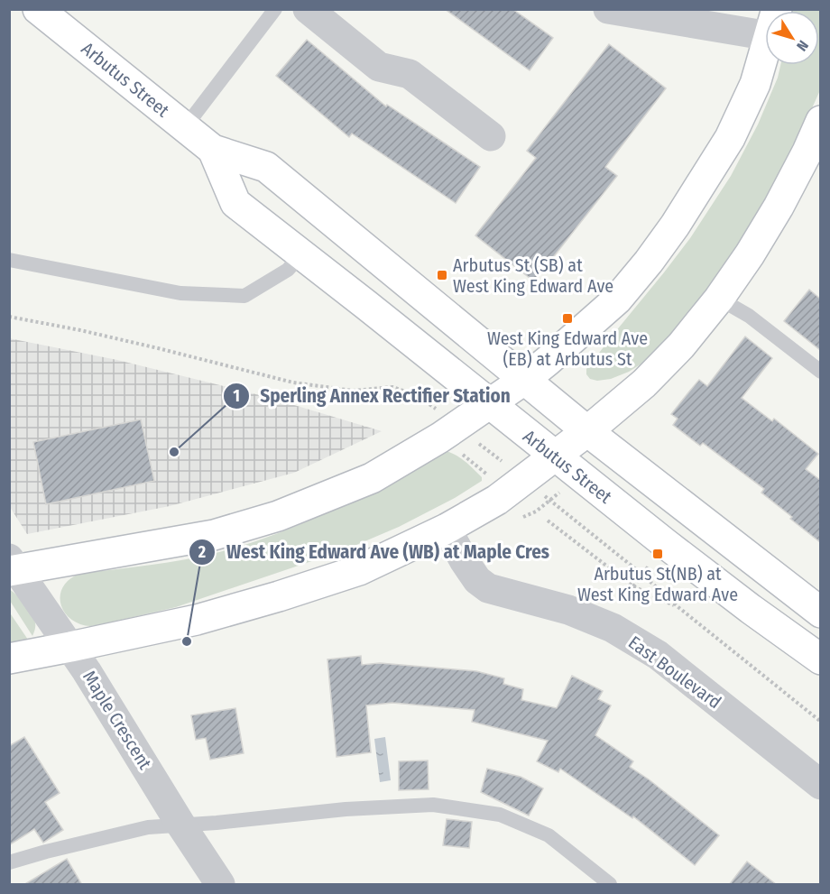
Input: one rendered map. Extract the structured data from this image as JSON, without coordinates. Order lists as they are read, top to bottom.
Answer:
{
  "streets": {
    "main road": ["Arbutus Street"],
    "street": ["East Boulevard", "Maple Crescent"]
  },
  "places": {
    "transit": ["Arbutus St (SB) at West King Edward Ave", "West King Edward Ave (EB) at Arbutus St", "Arbutus St(NB) at West King Edward Ave"],
    "other": ["Sperling Annex Rectifier Station", "West King Edward Ave (WB) at Maple Cres"]
  },
  "north": "bottom right"
}
